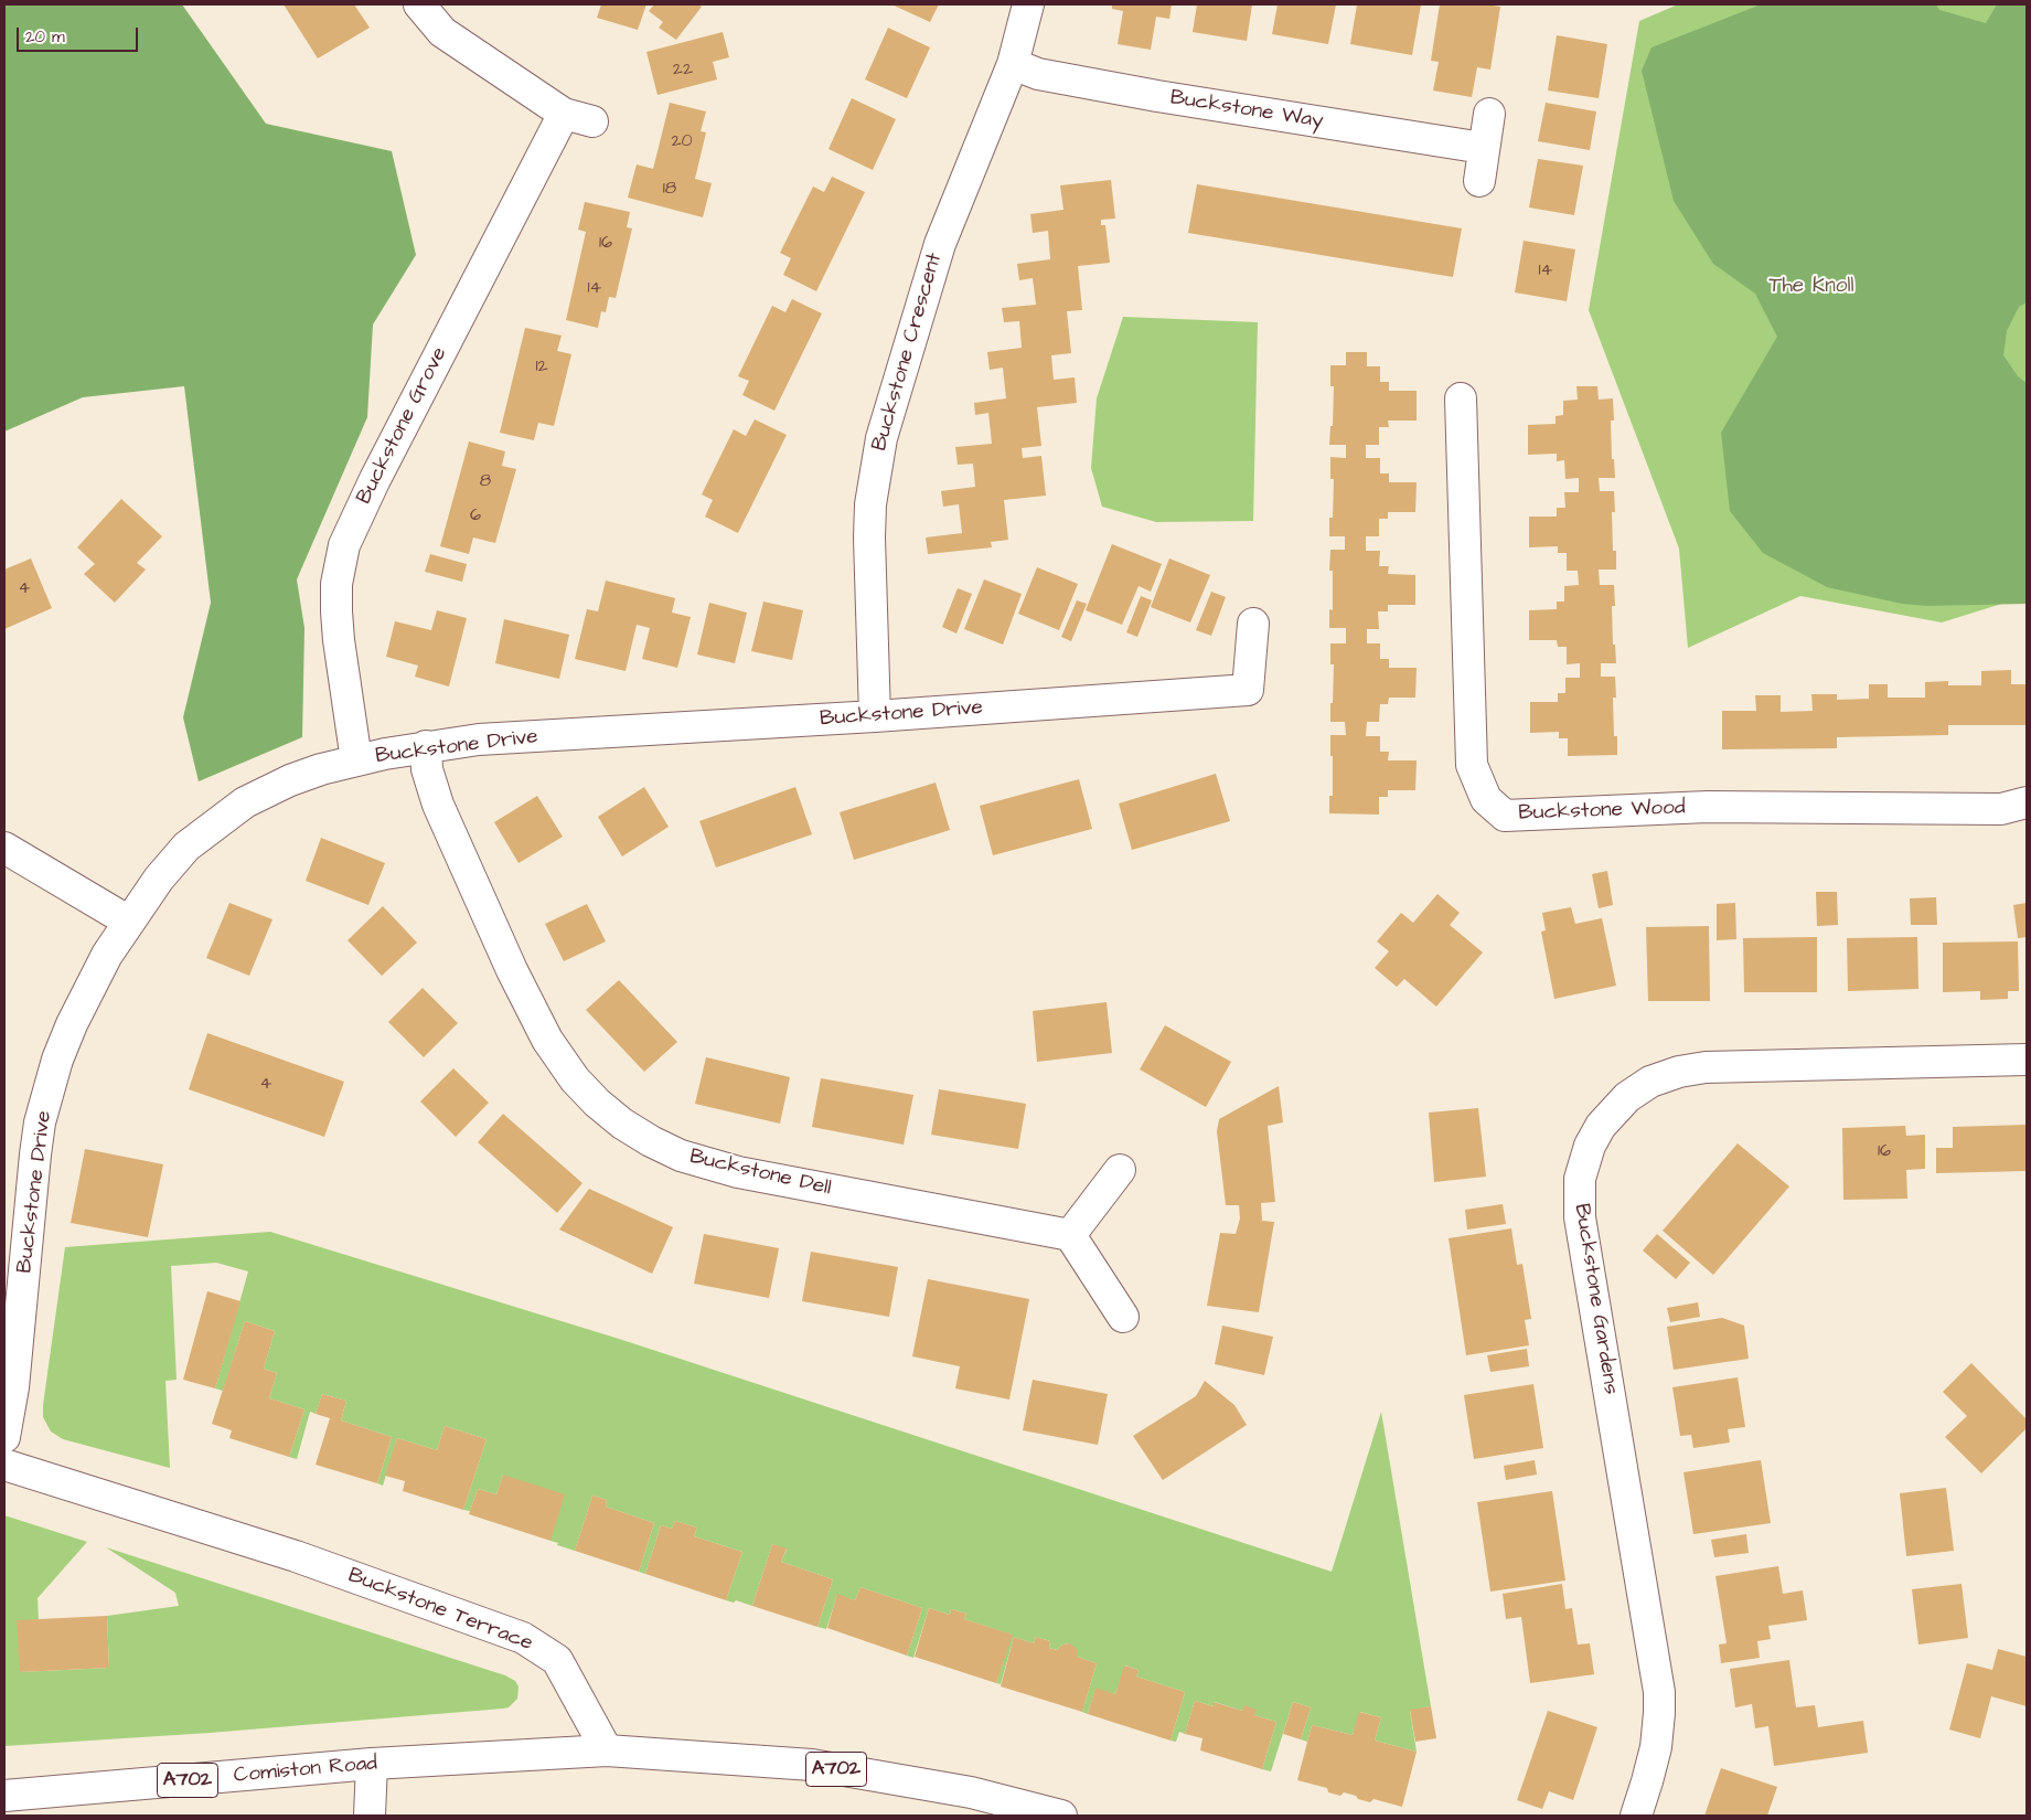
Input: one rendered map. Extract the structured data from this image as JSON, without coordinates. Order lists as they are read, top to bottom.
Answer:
{
  "streets": {
    "street": [
      "Buckstone Way",
      "Buckstone Crescent",
      "Buckstone Grove",
      "Buckstone Drive",
      "Buckstone Wood",
      "Buckstone Dell",
      "Buckstone Gardens",
      "Buckstone Terrace",
      "A702",
      "Comiston Road"
    ]
  },
  "crossings": [
    ["Buckstone Way", "Buckstone Crescent"],
    ["Buckstone Crescent", "Buckstone Drive"],
    ["Buckstone Grove", "Buckstone Drive"],
    ["Buckstone Drive", "Buckstone Dell"],
    ["Buckstone Terrace", "A702"],
    ["Buckstone Terrace", "Comiston Road"],
    ["A702", "Comiston Road"]
  ],
  "parks": ["The Knoll"],
  "house_numbers": [
    "22",
    "20",
    "18",
    "16",
    "14",
    "14",
    "12",
    "8",
    "6",
    "4",
    "4",
    "16"
  ],
  "scale_bar": "20 m"
}
